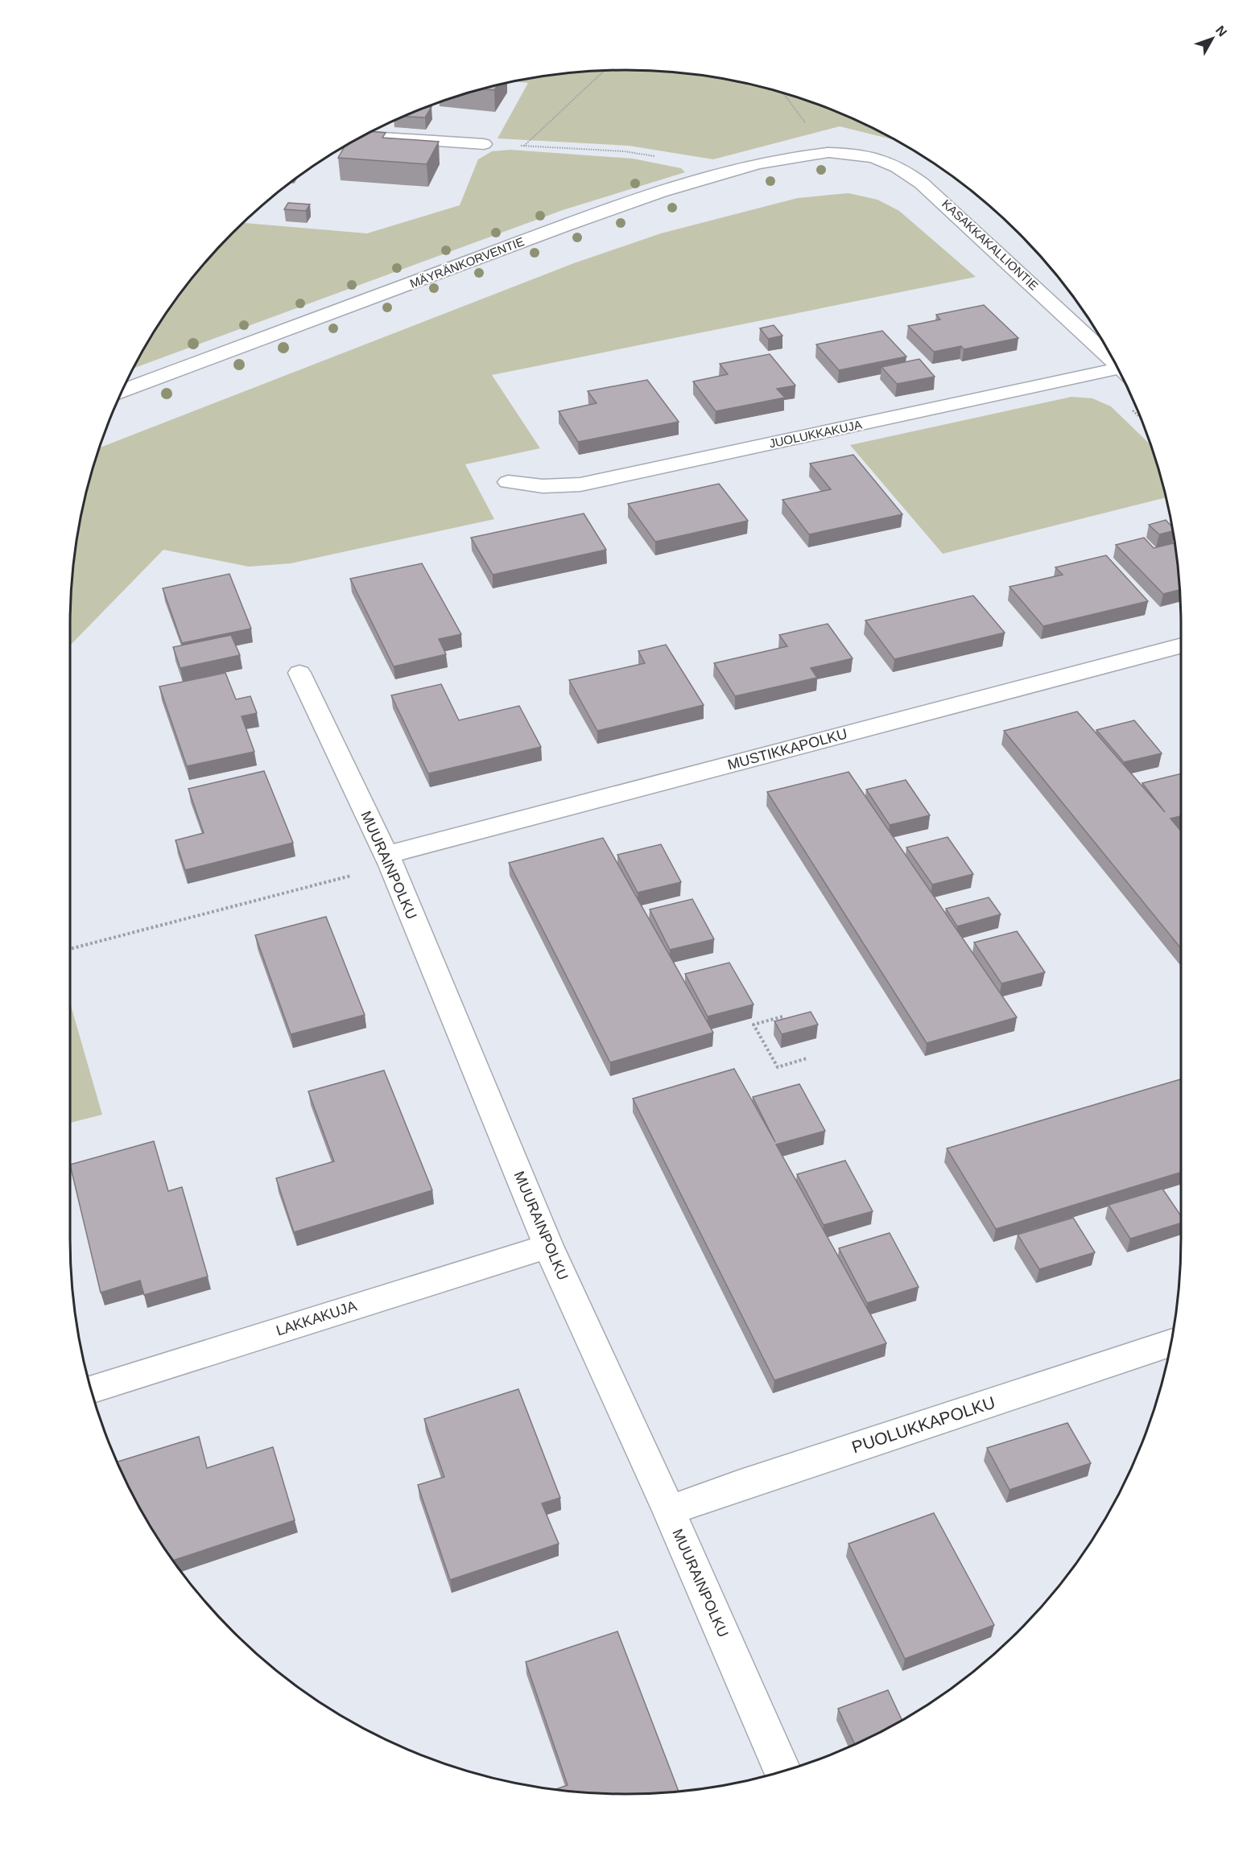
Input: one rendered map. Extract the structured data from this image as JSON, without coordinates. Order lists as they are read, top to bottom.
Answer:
{
  "streets": {
    "street": [
      "KASAKKAKALLIONTIE",
      "MÄYRÄNKORVENTIE",
      "JUOLUKKAKUJA",
      "MUSTIKKAPOLKU",
      "MUURAINPOLKU",
      "LAKKAKUJA",
      "PUOLUKKAPOLKU"
    ]
  },
  "crossings": [
    ["KASAKKAKALLIONTIE", "MÄYRÄNKORVENTIE"],
    ["MUSTIKKAPOLKU", "MUURAINPOLKU"],
    ["MUURAINPOLKU", "LAKKAKUJA"],
    ["MUURAINPOLKU", "PUOLUKKAPOLKU"]
  ],
  "north": "top right"
}
